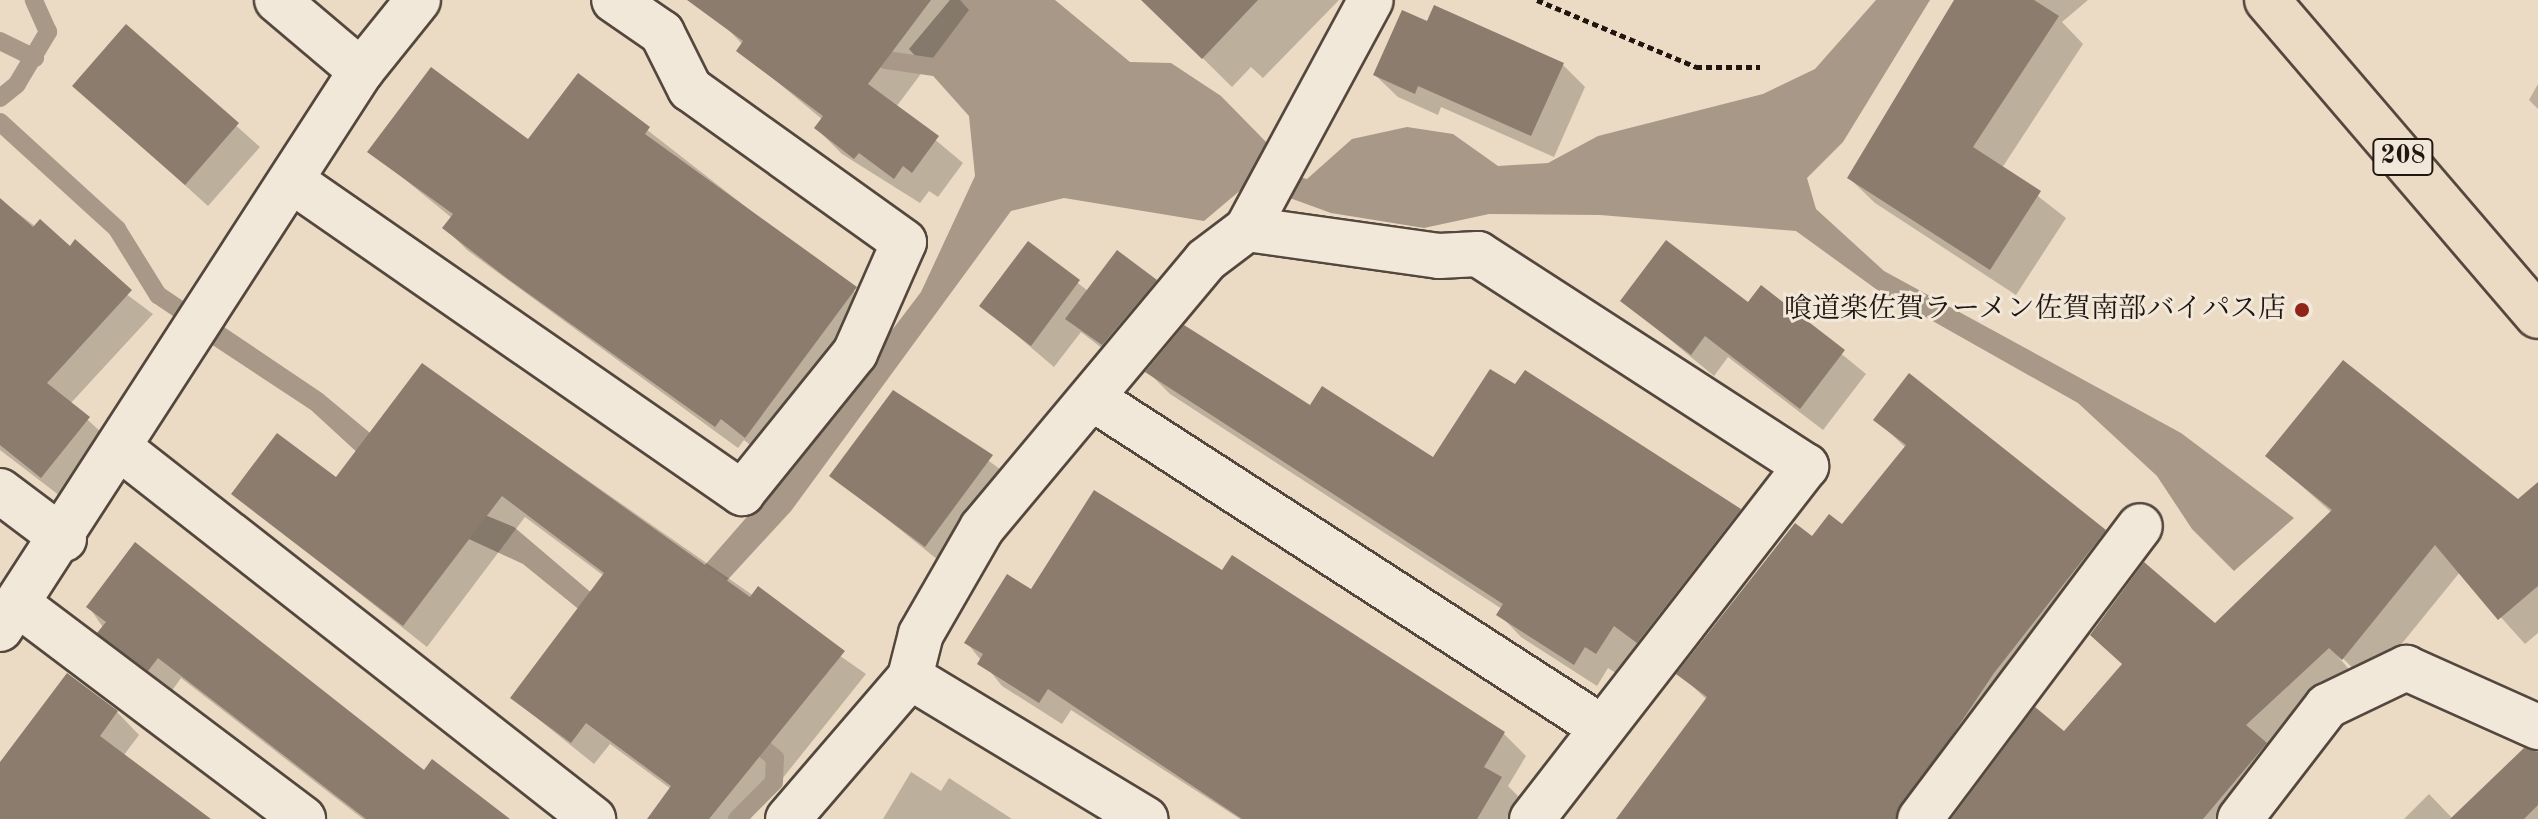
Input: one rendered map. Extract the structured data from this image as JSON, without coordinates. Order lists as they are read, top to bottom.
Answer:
{
  "streets": {
    "highway": ["208"]
  },
  "places": ["喰道楽佐賀ラーメン佐賀南部バイパス店"]
}
